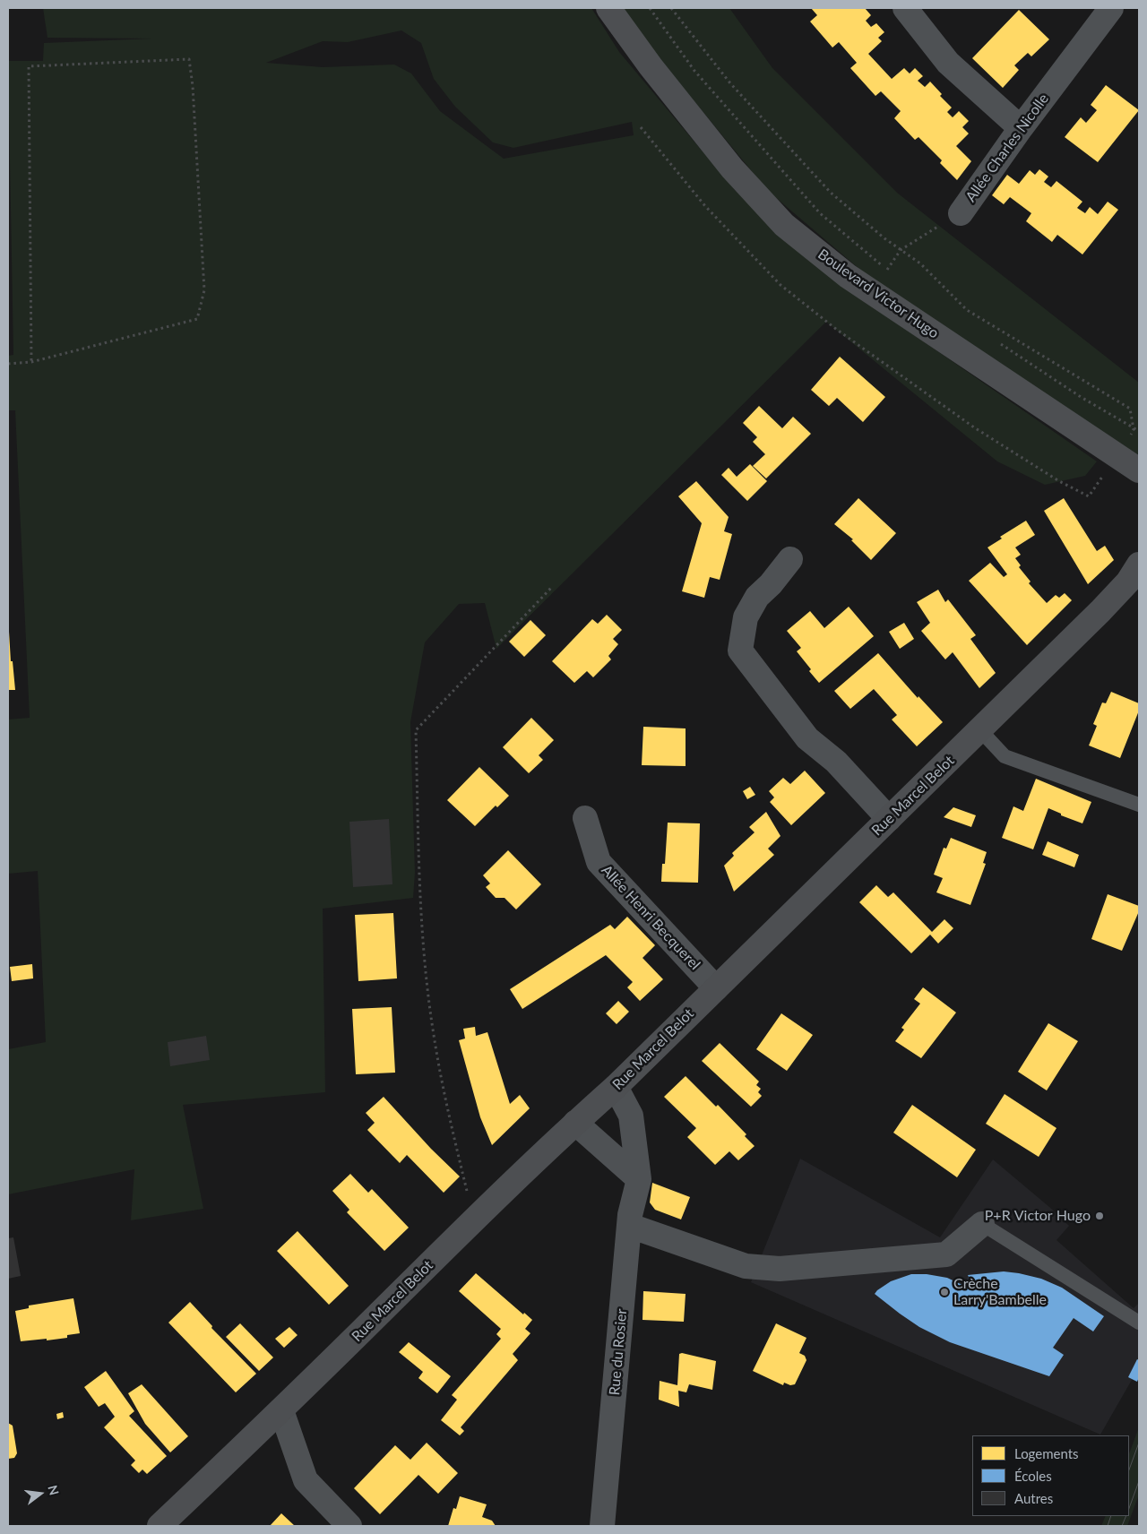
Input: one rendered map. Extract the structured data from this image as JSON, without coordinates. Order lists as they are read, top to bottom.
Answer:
{
  "streets": {
    "main road": ["Boulevard Victor Hugo", "Rue Marcel Belot"],
    "street": ["Allée Charles Nicolle", "Allée Henri Becquerel", "Rue du Rosier"]
  },
  "crossings": [
    ["Allée Charles Nicolle", "Boulevard Victor Hugo"],
    ["Rue Marcel Belot", "Allée Henri Becquerel"],
    ["Rue Marcel Belot", "Rue du Rosier"]
  ],
  "places": ["P+R Victor Hugo", "Crèche Larry'Bambelle"],
  "legend": ["Logements", "Écoles", "Autres"],
  "north": "right"
}
